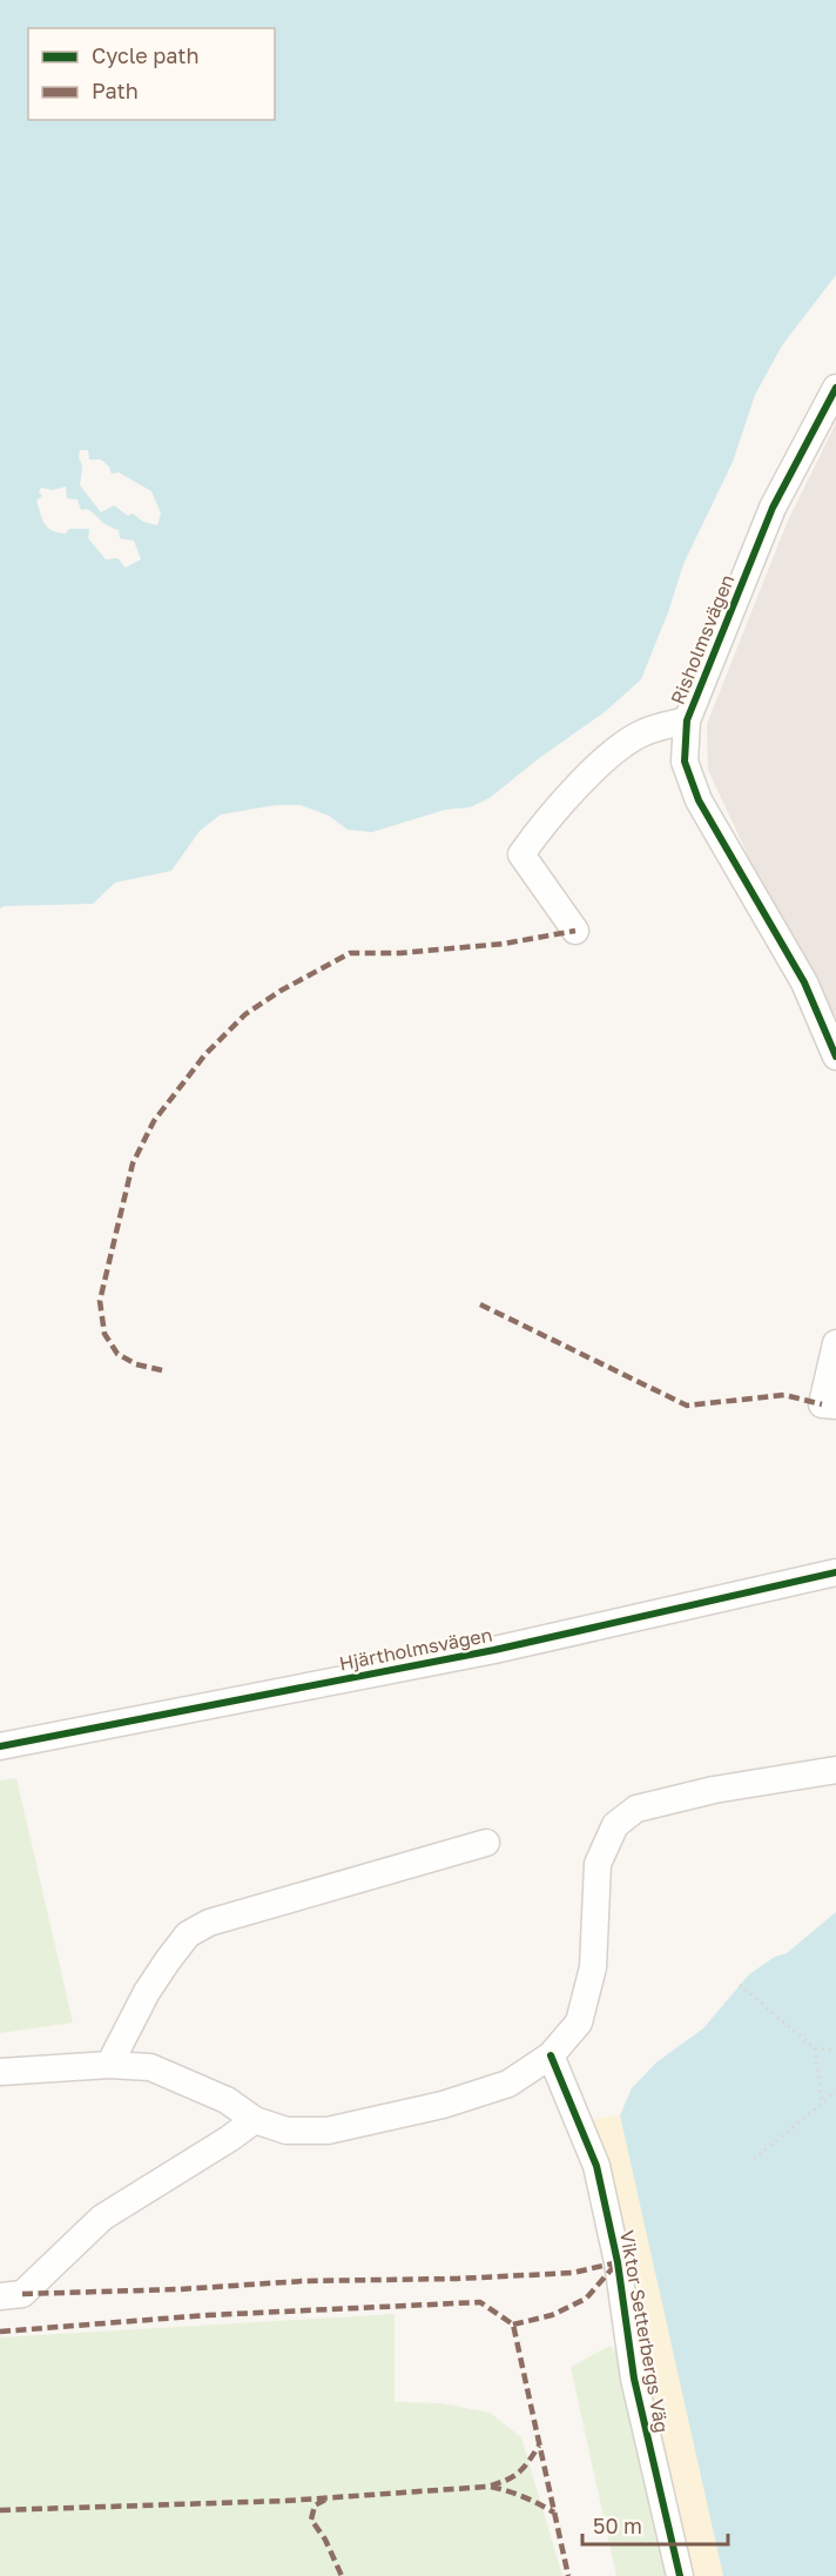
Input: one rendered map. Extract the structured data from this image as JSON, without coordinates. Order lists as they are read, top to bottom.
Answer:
{
  "streets": {
    "street": ["Risholmsvägen", "Hjärtholmsvägen", "Viktor Setterbergs Väg"]
  },
  "legend": ["Cycle path", "Path"],
  "scale_bar": "50 m"
}
